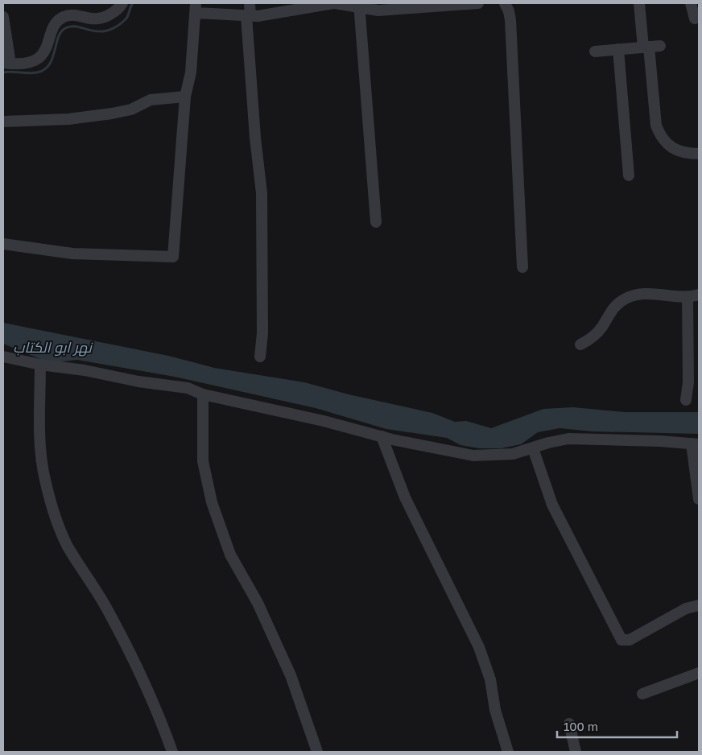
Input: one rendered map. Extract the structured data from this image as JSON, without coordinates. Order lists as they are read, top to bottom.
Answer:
{
  "water": ["نهر ابو الكتاب"],
  "scale_bar": "100 m"
}
